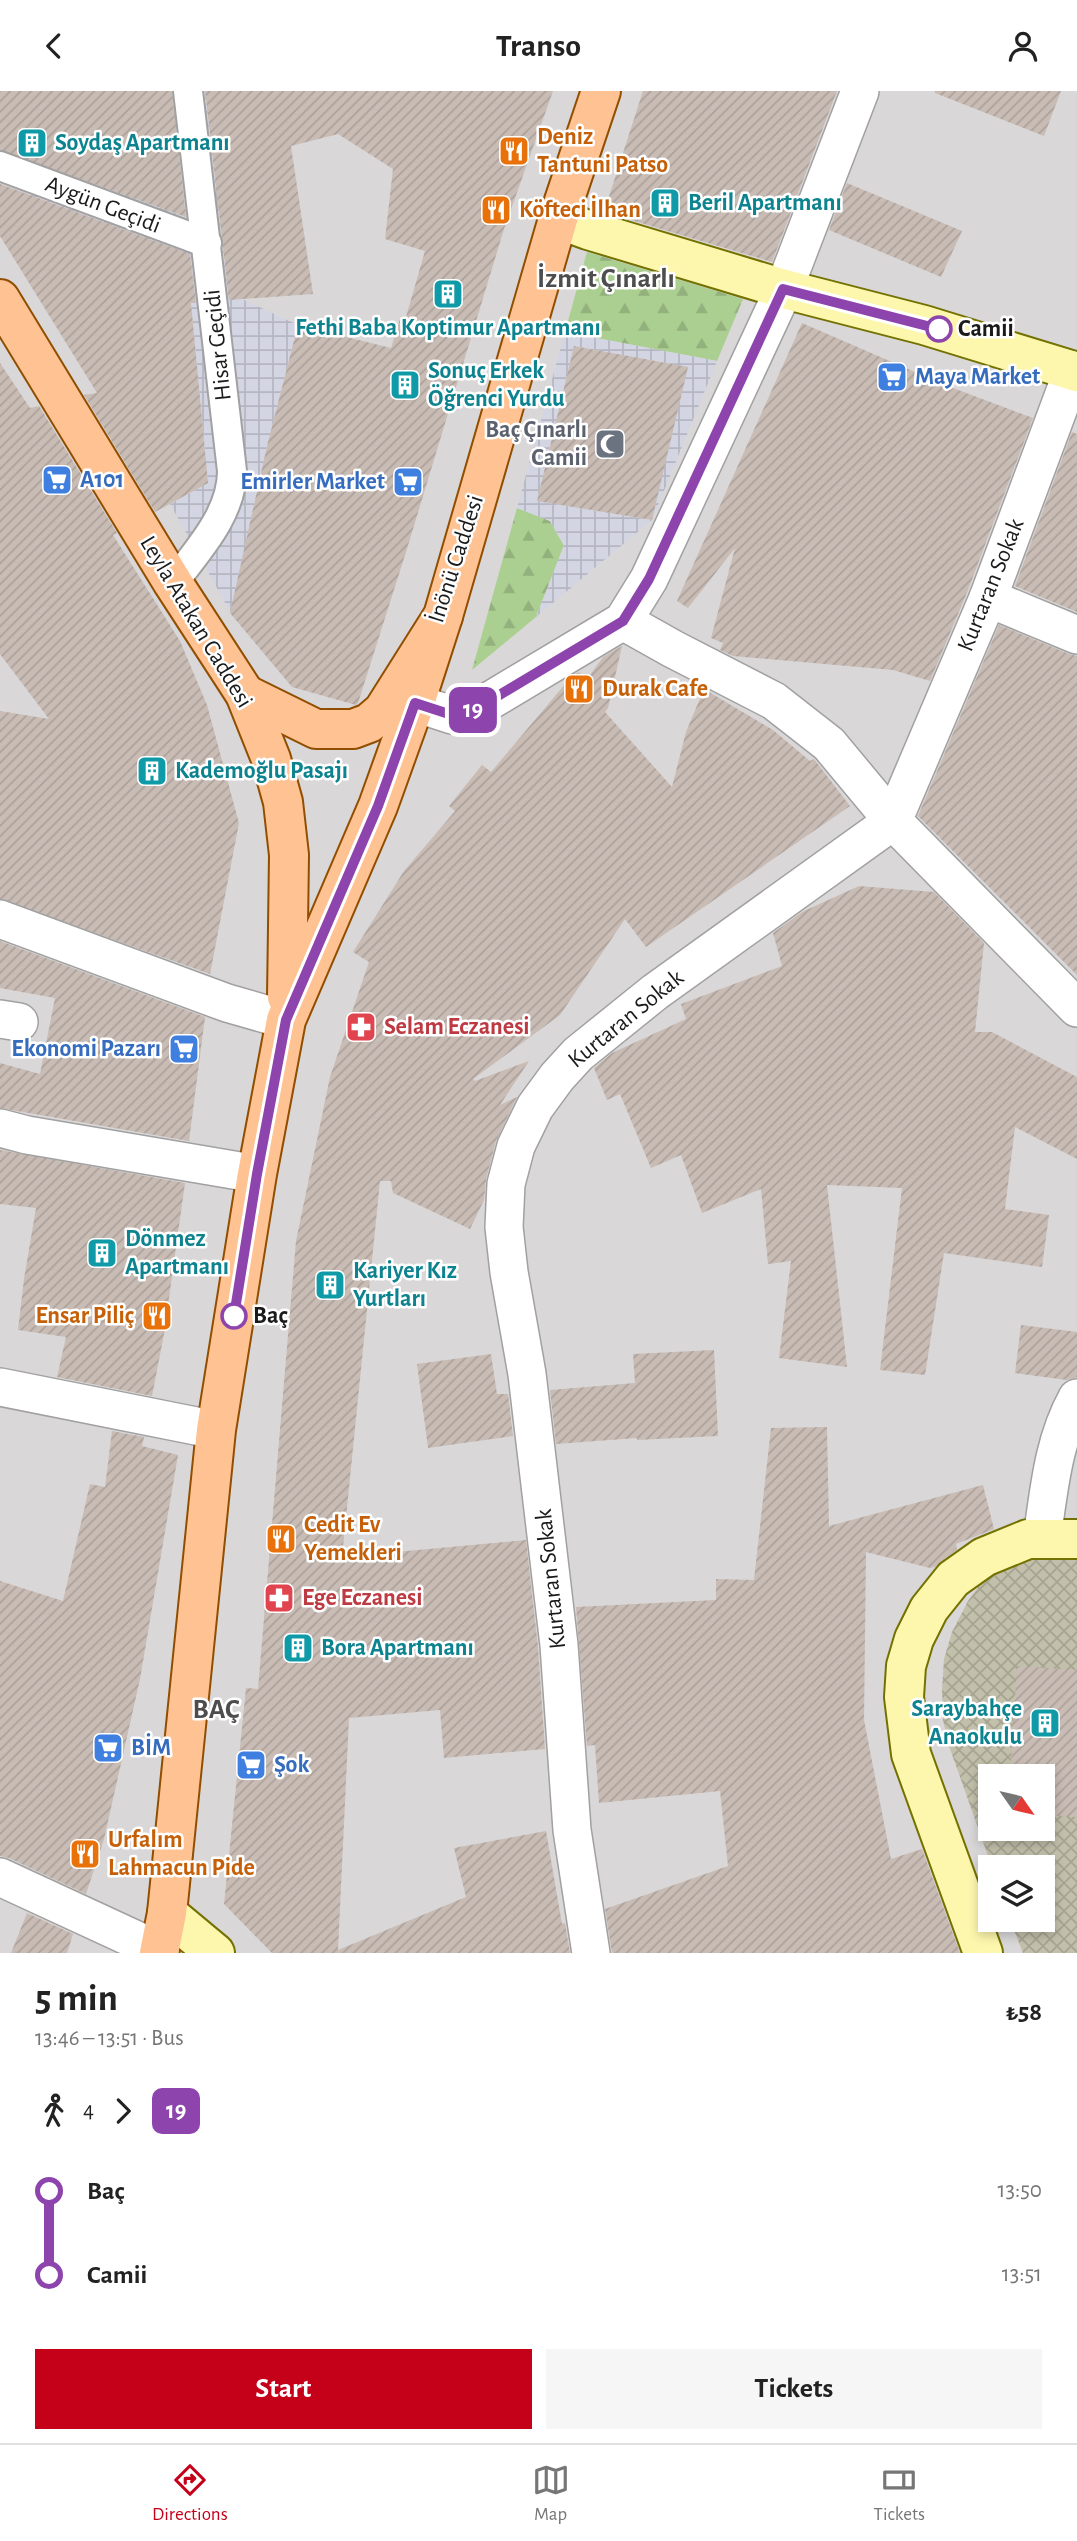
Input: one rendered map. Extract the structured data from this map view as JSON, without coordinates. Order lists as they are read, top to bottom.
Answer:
{
  "streets": {
    "main road": ["İnönü Caddesi", "Leyla Atakan Caddesi"],
    "street": ["Aygün Geçidi", "Hisar Geçidi", "Kurtaran Sokak"]
  },
  "crossings": [
    ["Aygün Geçidi", "Hisar Geçidi"],
    ["Hisar Geçidi", "Leyla Atakan Caddesi"],
    ["İnönü Caddesi", "Leyla Atakan Caddesi"]
  ],
  "districts": ["İzmit Çınarlı", "BAÇ"],
  "places": {
    "building": [
      "Soydaş Apartmanı",
      "Beril Apartmanı",
      "Fethi Baba Koptimur Apartmanı",
      "Sonuç Erkek Öğrenci Yurdu",
      "Kademoğlu Pasajı",
      "Dönmez Apartmanı",
      "Kariyer Kız Yurtları",
      "Bora Apartmanı",
      "Saraybahçe Anaokulu"
    ],
    "restaurant": [
      "Deniz Tantuni Patso",
      "Köfteci İlhan",
      "Durak Cafe",
      "Ensar Piliç",
      "Cedit Ev Yemekleri",
      "Urfalım Lahmacun Pide"
    ],
    "other": ["Camii", "Baç"],
    "supermarket": [
      "Maya Market",
      "A101",
      "Emirler Market",
      "Ekonomi Pazarı",
      "BİM",
      "Şok"
    ],
    "mosque": ["Baç Çınarlı Camii"],
    "pharmacy": ["Selam Eczanesi", "Ege Eczanesi"]
  },
  "lines": ["bus line 19"],
  "north": "bottom right",
  "page": {
    "header": "Transo",
    "on_map": "19",
    "heading": ["5 min", "13:46 – 13:51 · Bus", "₺58"],
    "legs": ["4", "19"],
    "list": [
      {
        "name": "Baç",
        "value": "13:50"
      },
      {
        "name": "Camii",
        "value": "13:51"
      }
    ],
    "buttons": ["Start", "Tickets"],
    "tabs": ["Directions", "Map", "Tickets"]
  }
}
